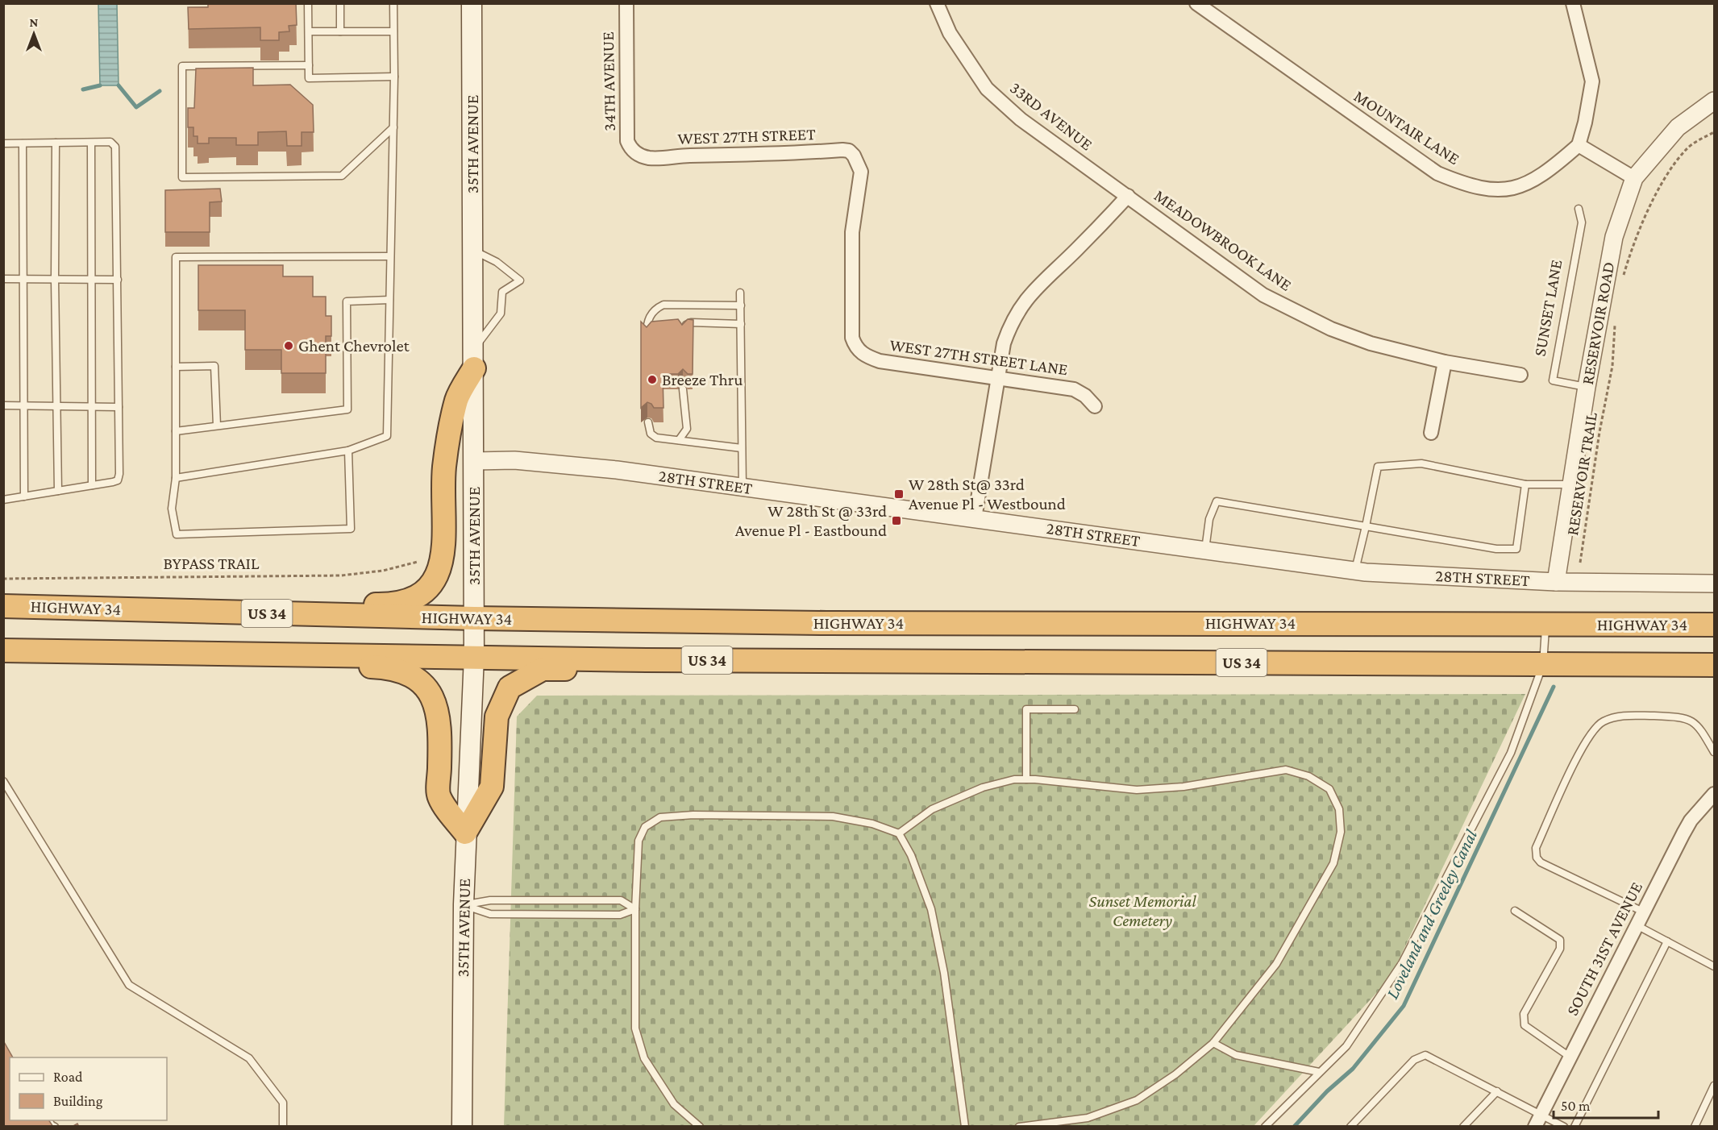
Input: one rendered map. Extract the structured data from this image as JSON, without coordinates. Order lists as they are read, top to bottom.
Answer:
{
  "streets": {
    "highway": ["HIGHWAY 34", "US 34"],
    "main road": ["35TH AVENUE"],
    "street": [
      "34TH AVENUE",
      "33RD AVENUE",
      "MOUNTAIR LANE",
      "WEST 27TH STREET",
      "MEADOWBROOK LANE",
      "RESERVOIR ROAD",
      "WEST 27TH STREET LANE",
      "28TH STREET",
      "SOUTH 31ST AVENUE"
    ],
    "lane": ["SUNSET LANE"],
    "path": ["RESERVOIR TRAIL", "BYPASS TRAIL"]
  },
  "crossings": [
    ["34TH AVENUE", "WEST 27TH STREET"],
    ["33RD AVENUE", "MEADOWBROOK LANE"],
    ["WEST 27TH STREET", "WEST 27TH STREET LANE"],
    ["35TH AVENUE", "28TH STREET"],
    ["35TH AVENUE", "HIGHWAY 34"],
    ["35TH AVENUE", "US 34"],
    ["SUNSET LANE", "RESERVOIR ROAD"],
    ["RESERVOIR ROAD", "28TH STREET"]
  ],
  "water": ["Loveland and Greeley Canal"],
  "parks": ["Sunset Memorial Cemetery"],
  "places": {
    "other": ["Ghent Chevrolet", "Breeze Thru"],
    "transit": ["W 28th St@ 33rd Avenue Pl - Westbound", "W 28th St @ 33rd Avenue Pl - Eastbound"]
  },
  "legend": ["Road", "Building"],
  "scale_bar": "50 m",
  "north": "top"
}
